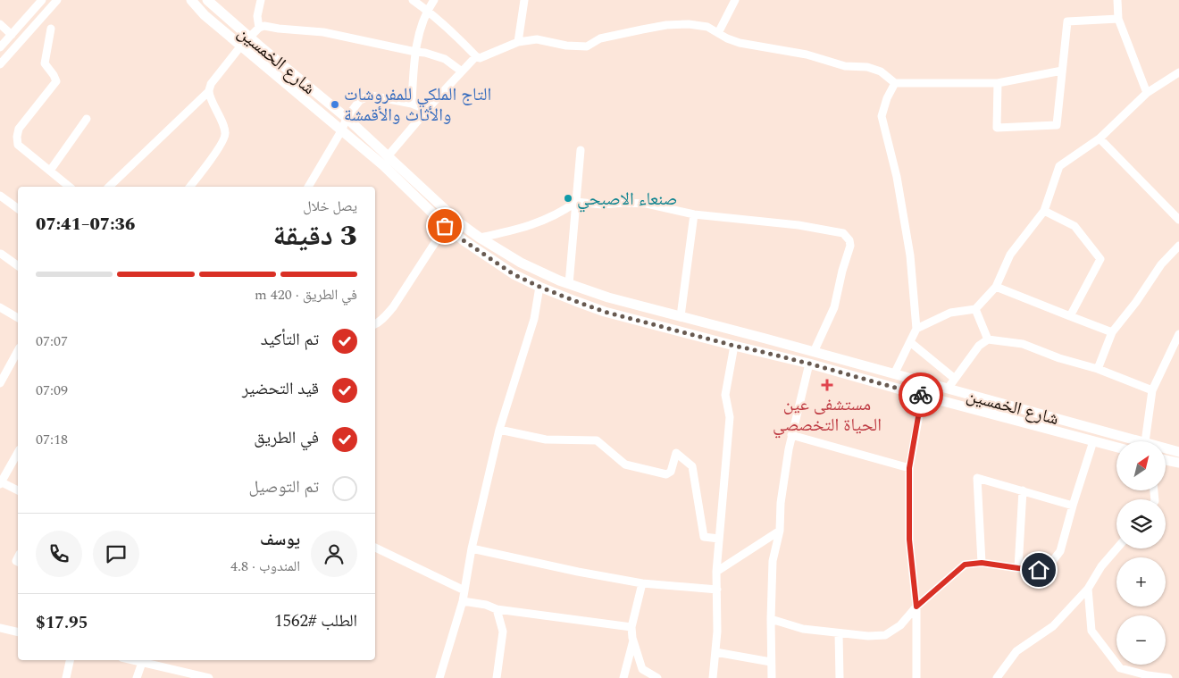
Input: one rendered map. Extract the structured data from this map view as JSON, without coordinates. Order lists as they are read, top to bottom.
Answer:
{
  "streets": {
    "main road": ["شارع الخمسين"]
  },
  "places": {
    "other": ["التاج الملكي للمفروشات والأثاث والأقمشة", "صنعاء الاصبحي"],
    "health": ["مستشفى عين الحياة التخصصي"]
  },
  "north": "top right",
  "page": {
    "heading": ["3 دقيقة", "يصل خلال", "07:36–07:41"],
    "panel": [
      "يوسف",
      "المندوب · 4.8",
      "الطلب #1562",
      "$17.95"
    ],
    "bar": "في الطريق · 420 m",
    "list": [
      ["تم التأكيد", "07:07"],
      ["قيد التحضير", "07:09"],
      ["في الطريق", "07:18"],
      "تم التوصيل"
    ],
    "map_buttons": ["+", "−"]
  }
}
